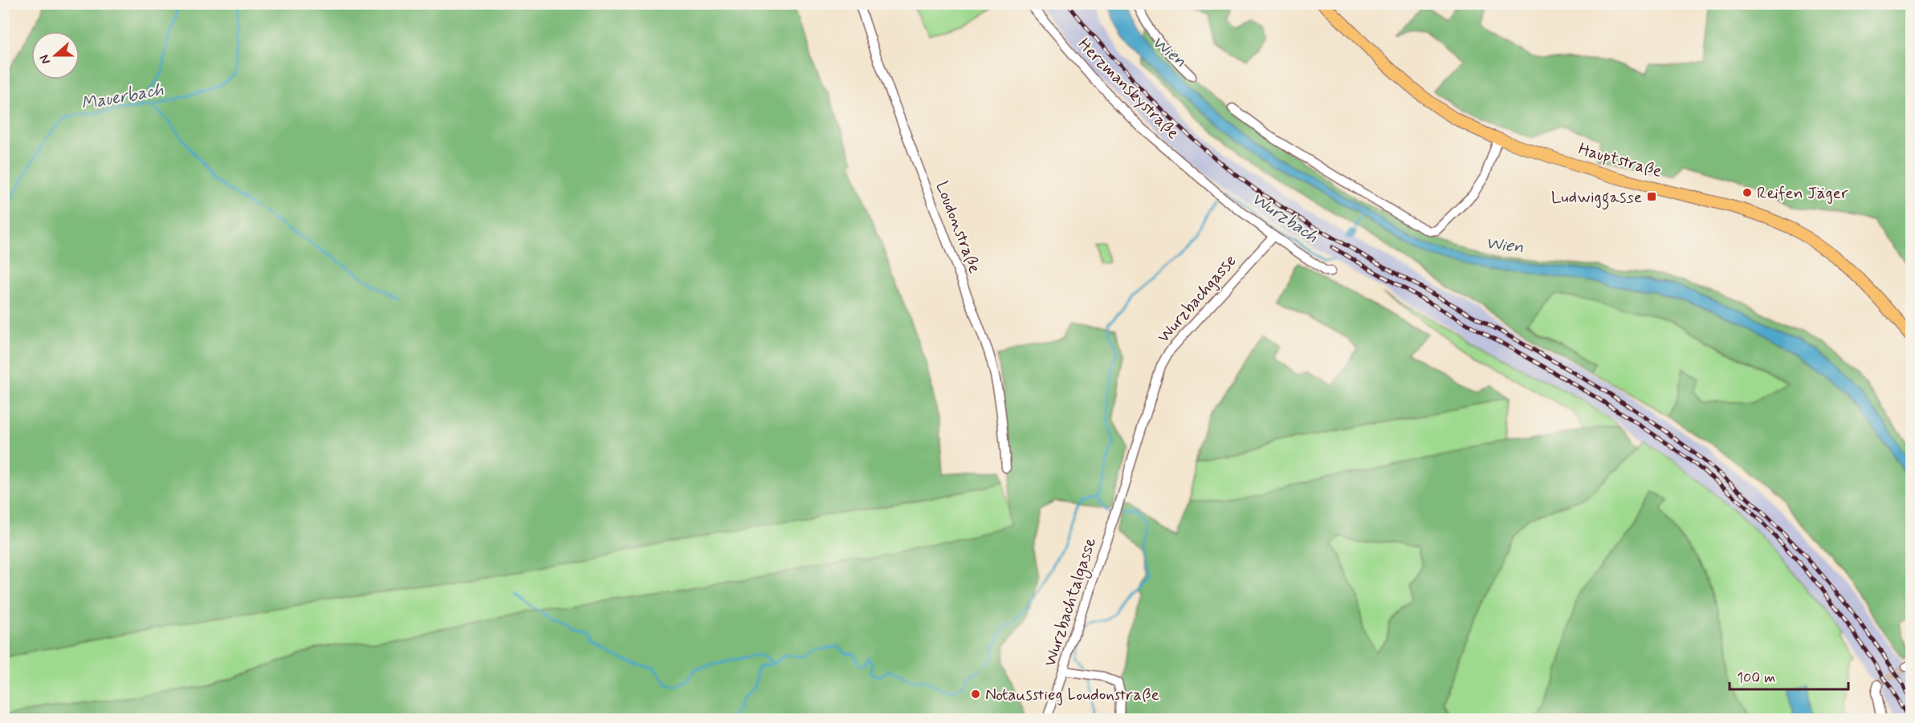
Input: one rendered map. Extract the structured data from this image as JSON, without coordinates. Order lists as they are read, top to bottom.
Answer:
{
  "streets": {
    "main road": ["Hauptstraße"],
    "street": [
      "Herzmanskystraße",
      "Loudonstraße",
      "Wurzbachgasse",
      "Wurzbachtalgasse"
    ]
  },
  "crossings": [
    ["Herzmanskystraße", "Wurzbachgasse"],
    ["Wurzbachgasse", "Wurzbachtalgasse"]
  ],
  "water": ["Wien", "Mauerbach", "Wurzbach"],
  "places": {
    "other": ["Reifen Jäger", "Notausstieg Loudonstraße"],
    "transit": ["Ludwiggasse"]
  },
  "scale_bar": "100 m",
  "north": "left"
}
